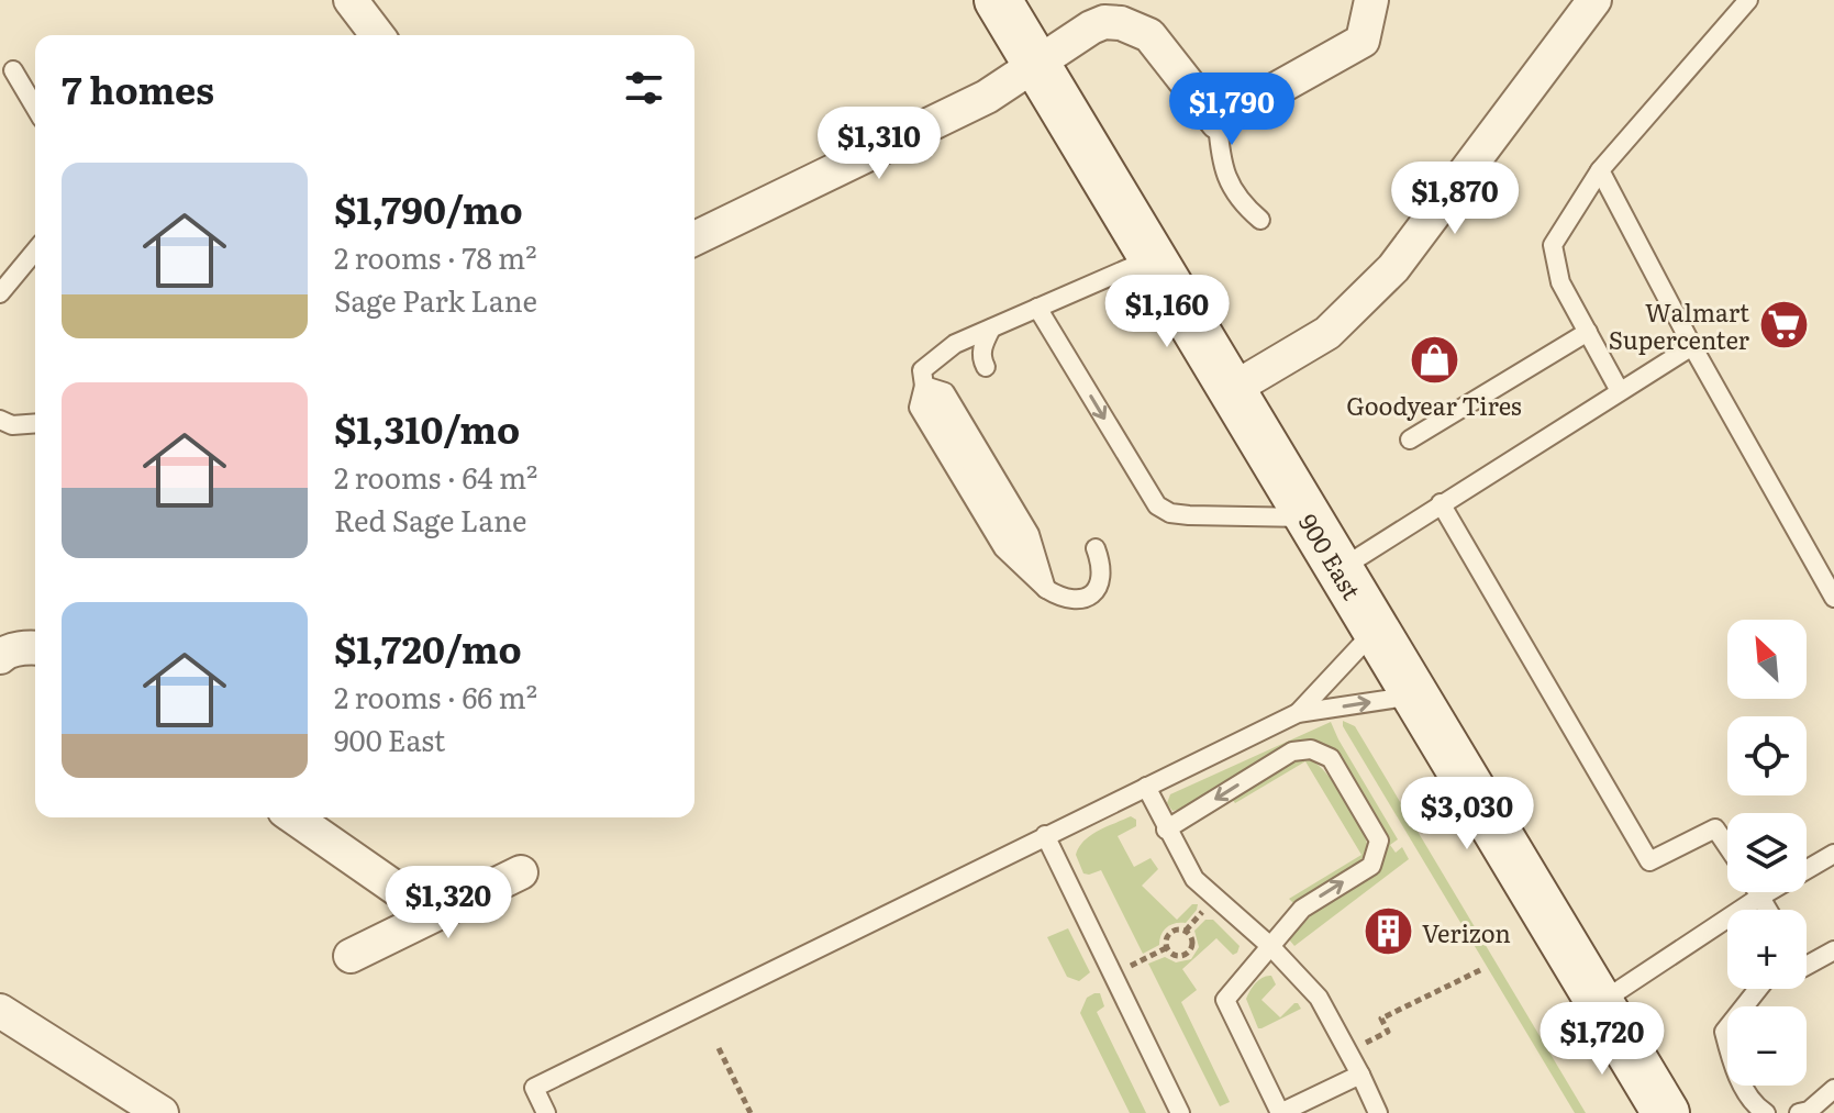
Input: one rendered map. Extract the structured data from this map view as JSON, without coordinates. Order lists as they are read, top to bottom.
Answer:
{
  "streets": {
    "main road": ["900 East"]
  },
  "places": {
    "supermarket": ["Walmart Supercenter"],
    "shop": ["Goodyear Tires"],
    "building": ["Verizon"]
  },
  "north": "top left",
  "page": {
    "heading": "7 homes",
    "price": [
      "$1,790",
      "$1,310",
      "$1,870",
      "$1,160",
      "$3,030",
      "$1,320",
      "$1,720"
    ],
    "list": [
      {
        "name": "$1,790/mo",
        "note": "2 rooms · 78 m² · Sage Park Lane"
      },
      {
        "name": "$1,310/mo",
        "note": "2 rooms · 64 m² · Red Sage Lane"
      },
      {
        "name": "$1,720/mo",
        "note": "2 rooms · 66 m² · 900 East"
      }
    ],
    "map_buttons": ["+", "−"]
  }
}
